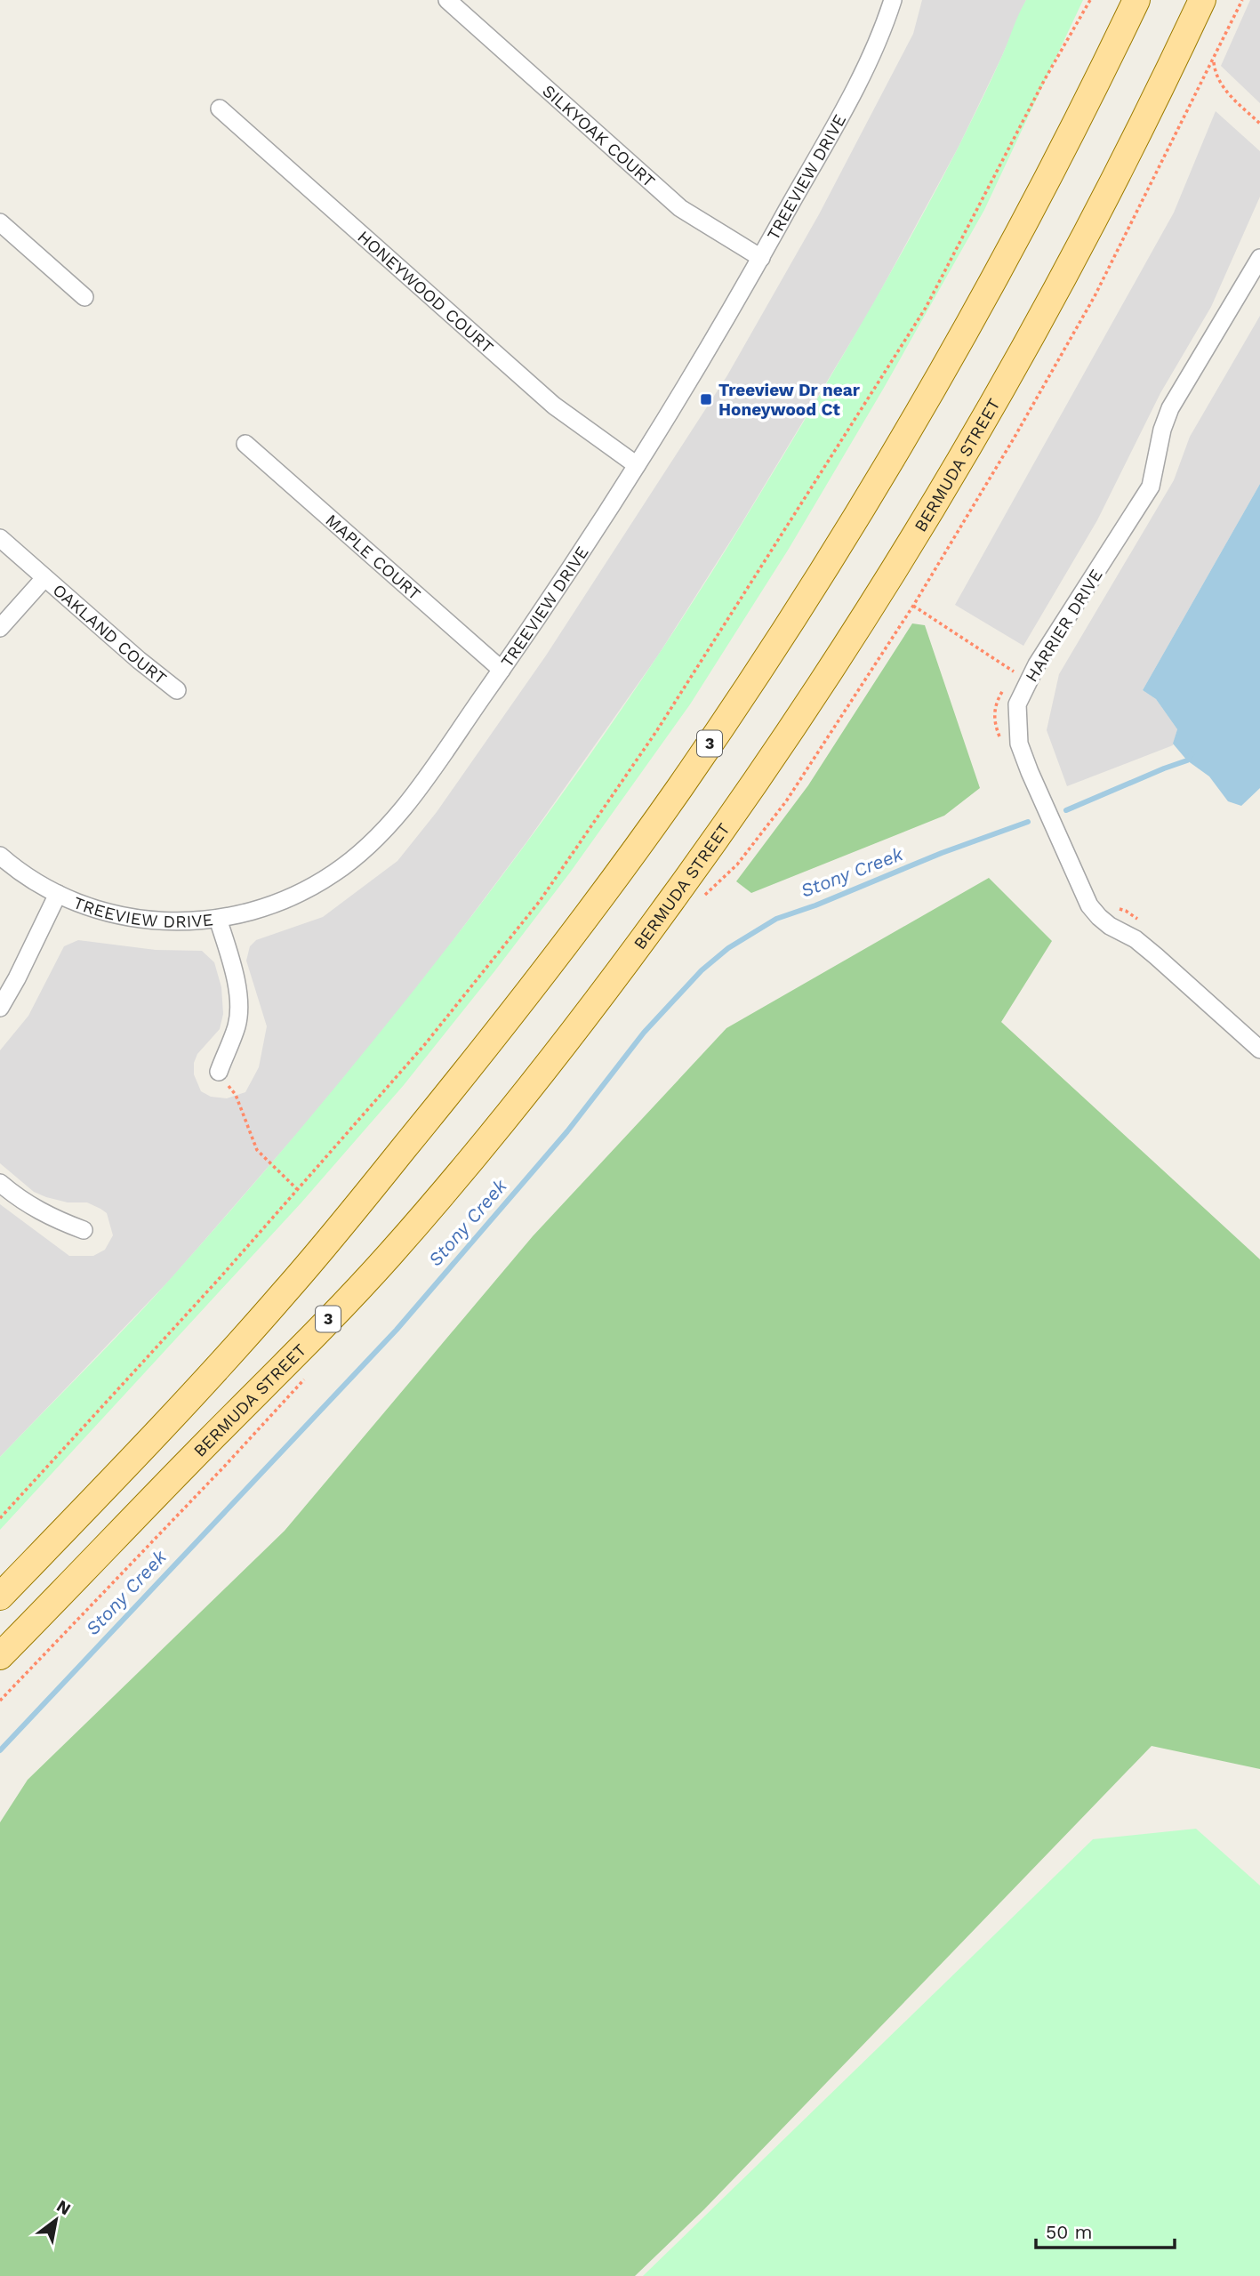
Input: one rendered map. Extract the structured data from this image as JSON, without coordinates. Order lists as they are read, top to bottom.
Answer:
{
  "streets": {
    "main road": ["BERMUDA STREET", "3"],
    "street": [
      "SILKYOAK COURT",
      "TREEVIEW DRIVE",
      "HONEYWOOD COURT",
      "MAPLE COURT",
      "HARRIER DRIVE",
      "OAKLAND COURT"
    ]
  },
  "crossings": [
    ["SILKYOAK COURT", "TREEVIEW DRIVE"],
    ["TREEVIEW DRIVE", "HONEYWOOD COURT"],
    ["TREEVIEW DRIVE", "MAPLE COURT"]
  ],
  "water": ["Stony Creek"],
  "places": {
    "transit": ["Treeview Dr near Honeywood Ct"]
  },
  "scale_bar": "50 m",
  "north": "top right"
}
